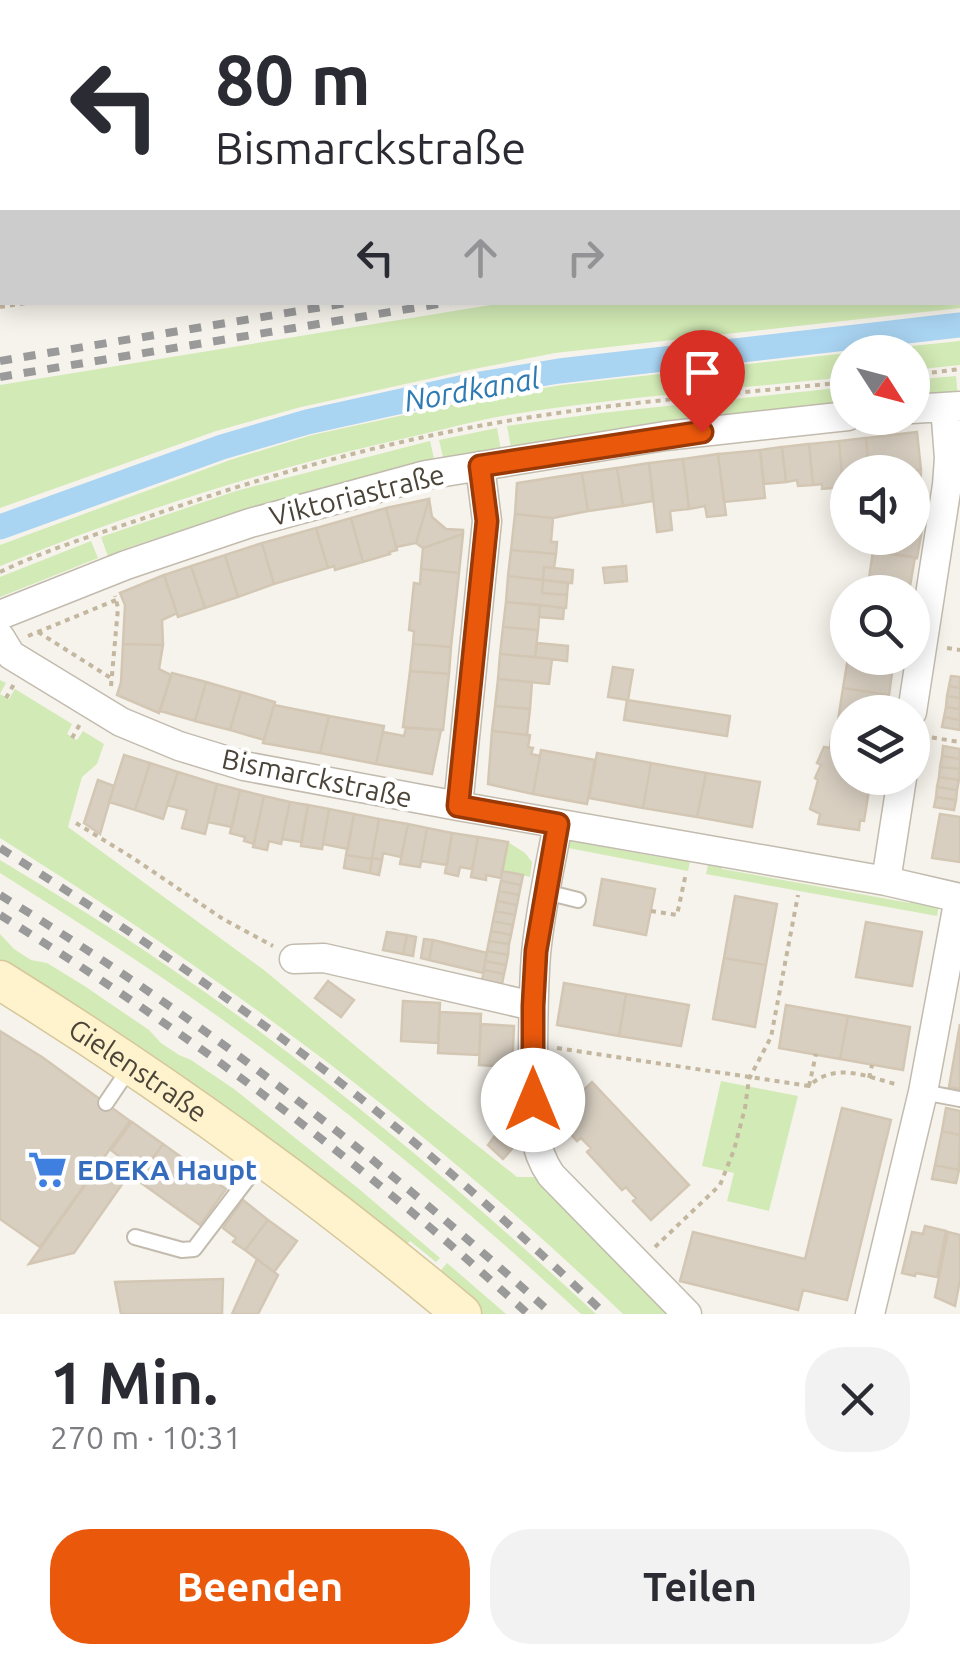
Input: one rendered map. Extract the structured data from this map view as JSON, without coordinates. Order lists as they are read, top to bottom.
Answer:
{
  "streets": {
    "main road": ["Gielenstraße"],
    "street": ["Viktoriastraße", "Bismarckstraße"]
  },
  "water": ["Nordkanal"],
  "places": {
    "supermarket": ["EDEKA Haupt"]
  },
  "north": "bottom right",
  "page": {
    "turn": ["80 m", "Bismarckstraße"],
    "heading": ["1 Min.", "270 m · 10:31"],
    "buttons": ["Beenden", "Teilen"]
  }
}
